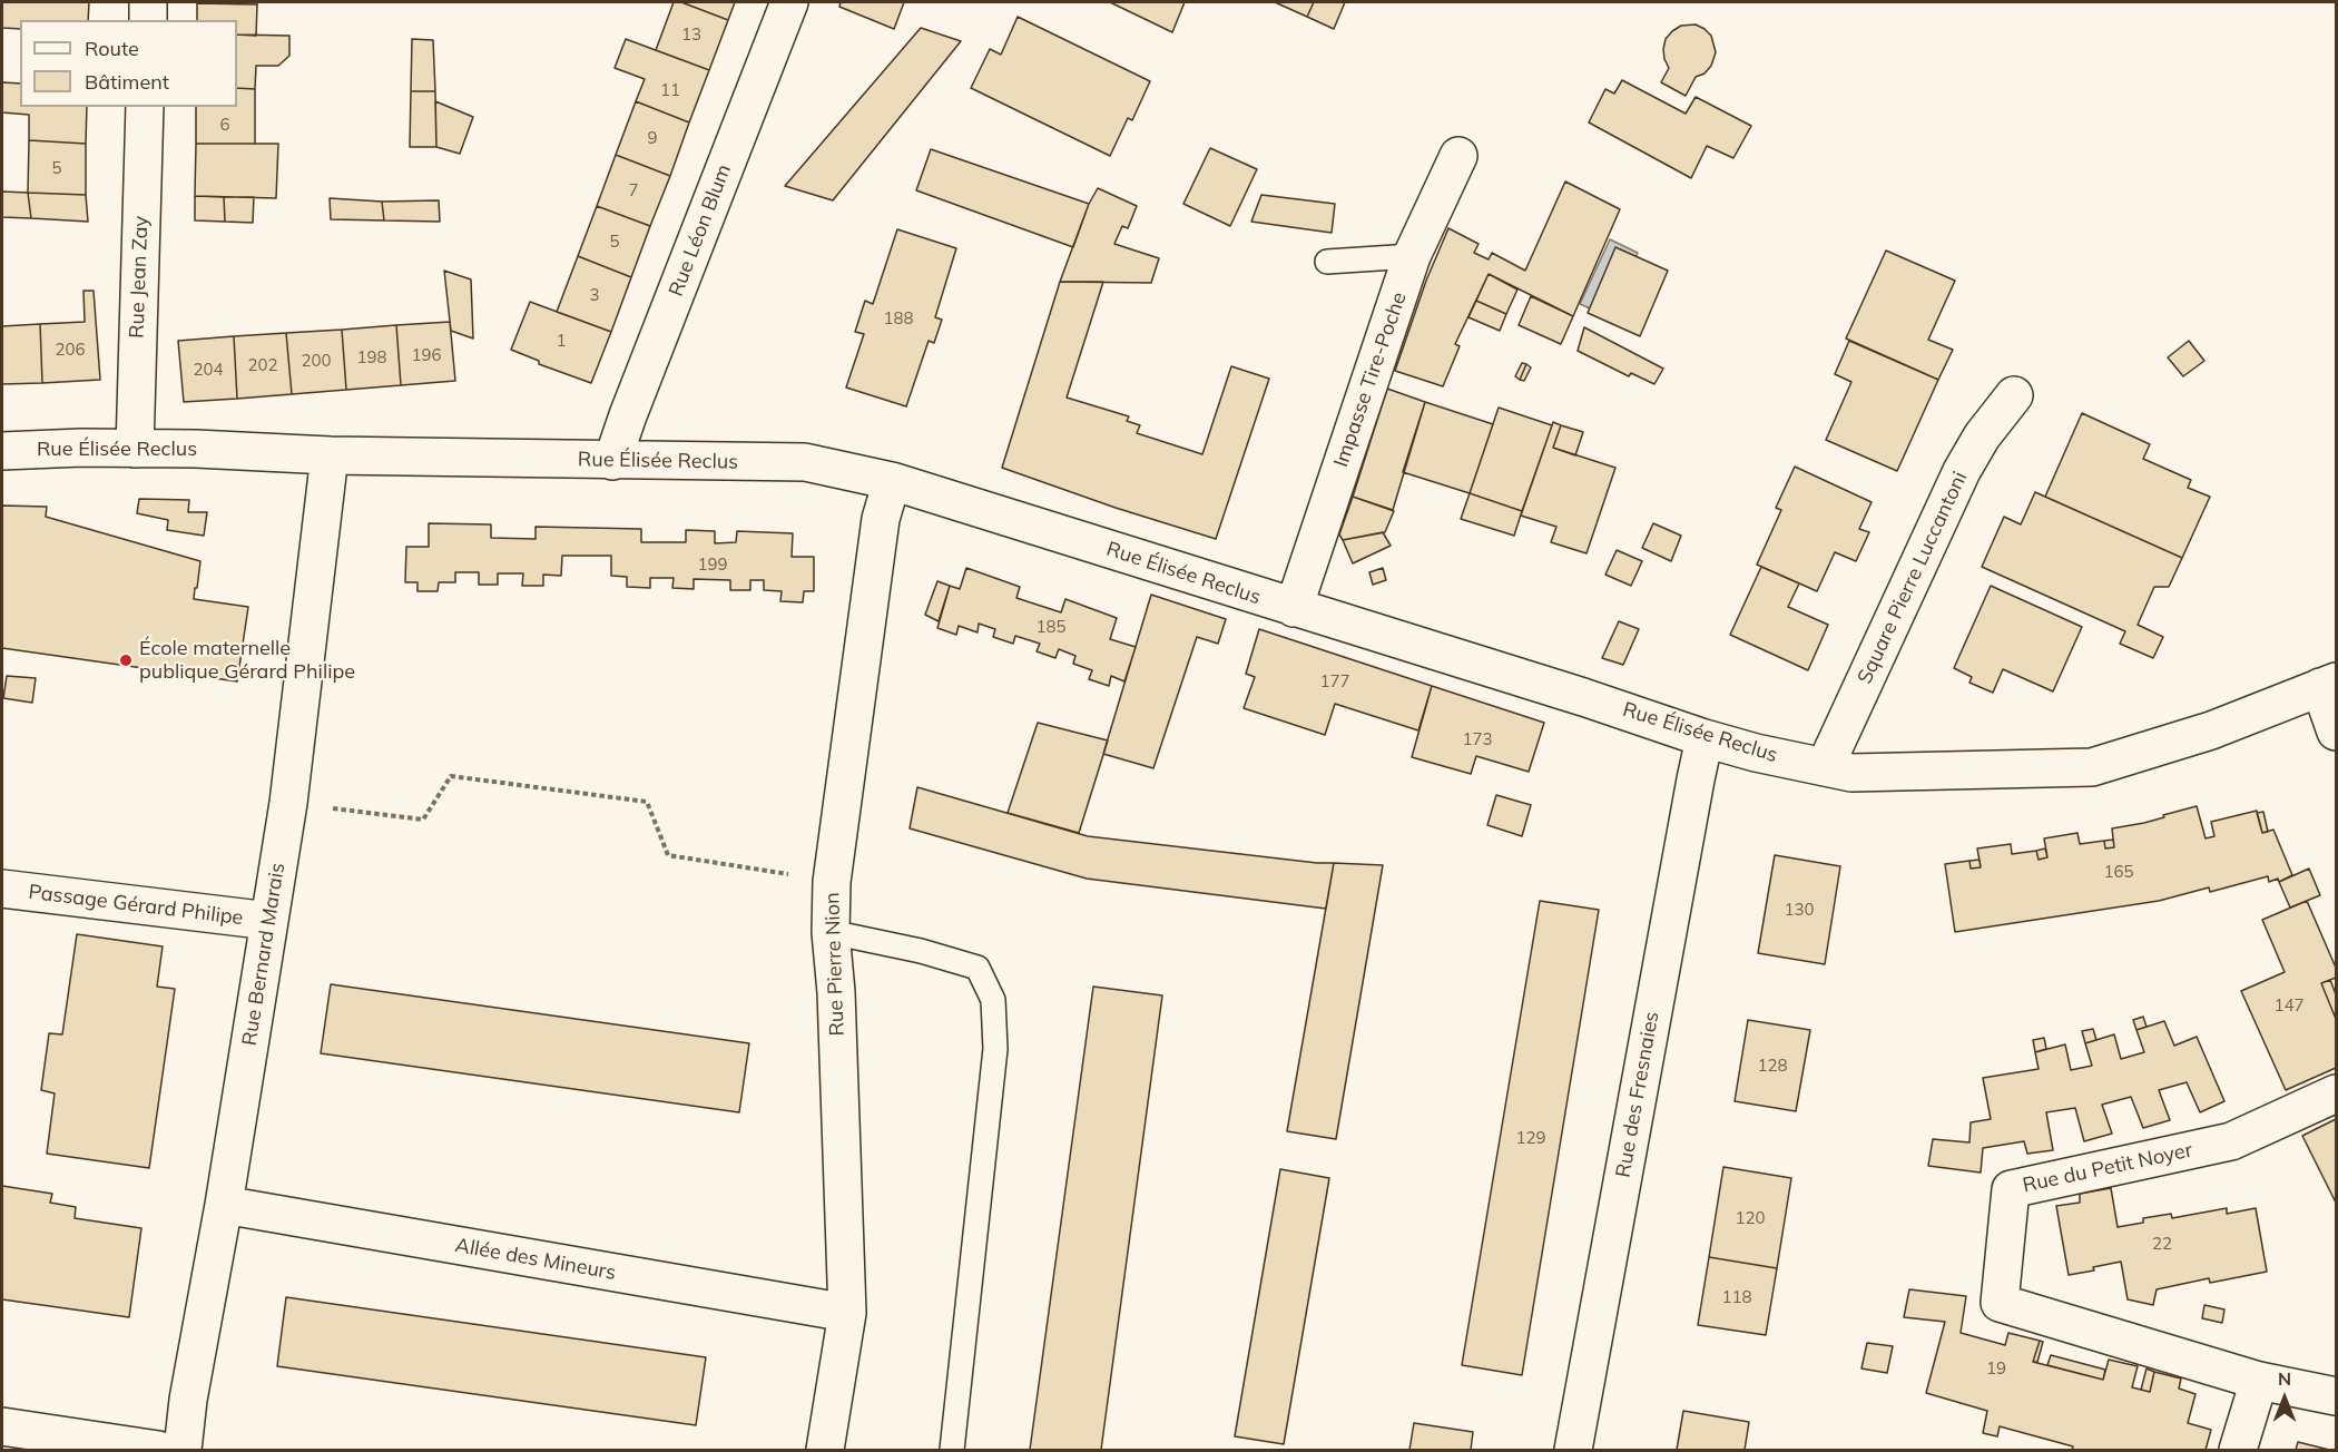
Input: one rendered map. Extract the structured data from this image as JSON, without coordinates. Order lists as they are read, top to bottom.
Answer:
{
  "streets": {
    "street": [
      "Rue Léon Blum",
      "Rue Jean Zay",
      "Impasse Tire-Poche",
      "Rue Élisée Reclus",
      "Square Pierre Luccantoni",
      "Passage Gérard Philipe",
      "Rue Bernard Marais",
      "Rue Pierre Nion",
      "Rue des Fresnaies",
      "Rue du Petit Noyer",
      "Allée des Mineurs"
    ]
  },
  "crossings": [
    ["Rue Léon Blum", "Rue Élisée Reclus"],
    ["Rue Jean Zay", "Rue Élisée Reclus"],
    ["Impasse Tire-Poche", "Rue Élisée Reclus"],
    ["Rue Élisée Reclus", "Square Pierre Luccantoni"],
    ["Rue Élisée Reclus", "Rue Bernard Marais"],
    ["Rue Élisée Reclus", "Rue Pierre Nion"],
    ["Rue Élisée Reclus", "Rue des Fresnaies"],
    ["Passage Gérard Philipe", "Rue Bernard Marais"],
    ["Rue Bernard Marais", "Allée des Mineurs"],
    ["Rue Pierre Nion", "Allée des Mineurs"]
  ],
  "places": ["École maternelle publique Gérard Philipe"],
  "house_numbers": [
    "13",
    "11",
    "6",
    "9",
    "5",
    "7",
    "5",
    "3",
    "188",
    "1",
    "206",
    "196",
    "198",
    "200",
    "202",
    "204",
    "199",
    "185",
    "177",
    "173",
    "165",
    "130",
    "147",
    "128",
    "129",
    "120",
    "22",
    "118",
    "19"
  ],
  "legend": ["Route", "Bâtiment"],
  "north": "top"
}
